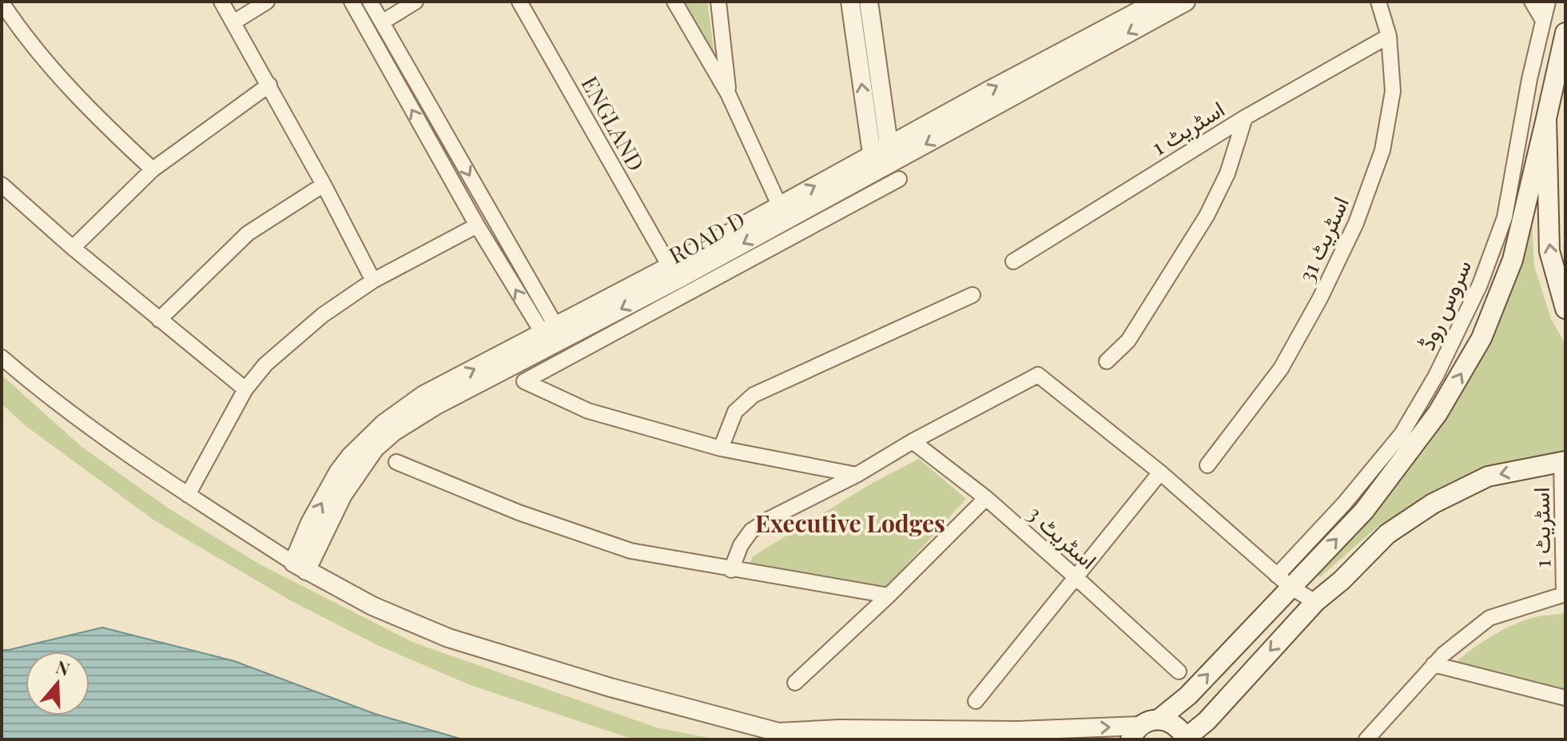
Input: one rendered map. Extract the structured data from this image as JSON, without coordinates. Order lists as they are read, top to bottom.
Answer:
{
  "streets": {
    "street": [
      "ENGLAND",
      "اسٹریٹ 1",
      "ROAD D",
      "اسٹریٹ 31",
      "سروس روڈ",
      "اسٹریٹ 3"
    ]
  },
  "crossings": [
    ["ENGLAND", "ROAD D"],
    ["اسٹریٹ 1", "اسٹریٹ 31"]
  ],
  "districts": ["Executive Lodges"],
  "north": "top"
}
